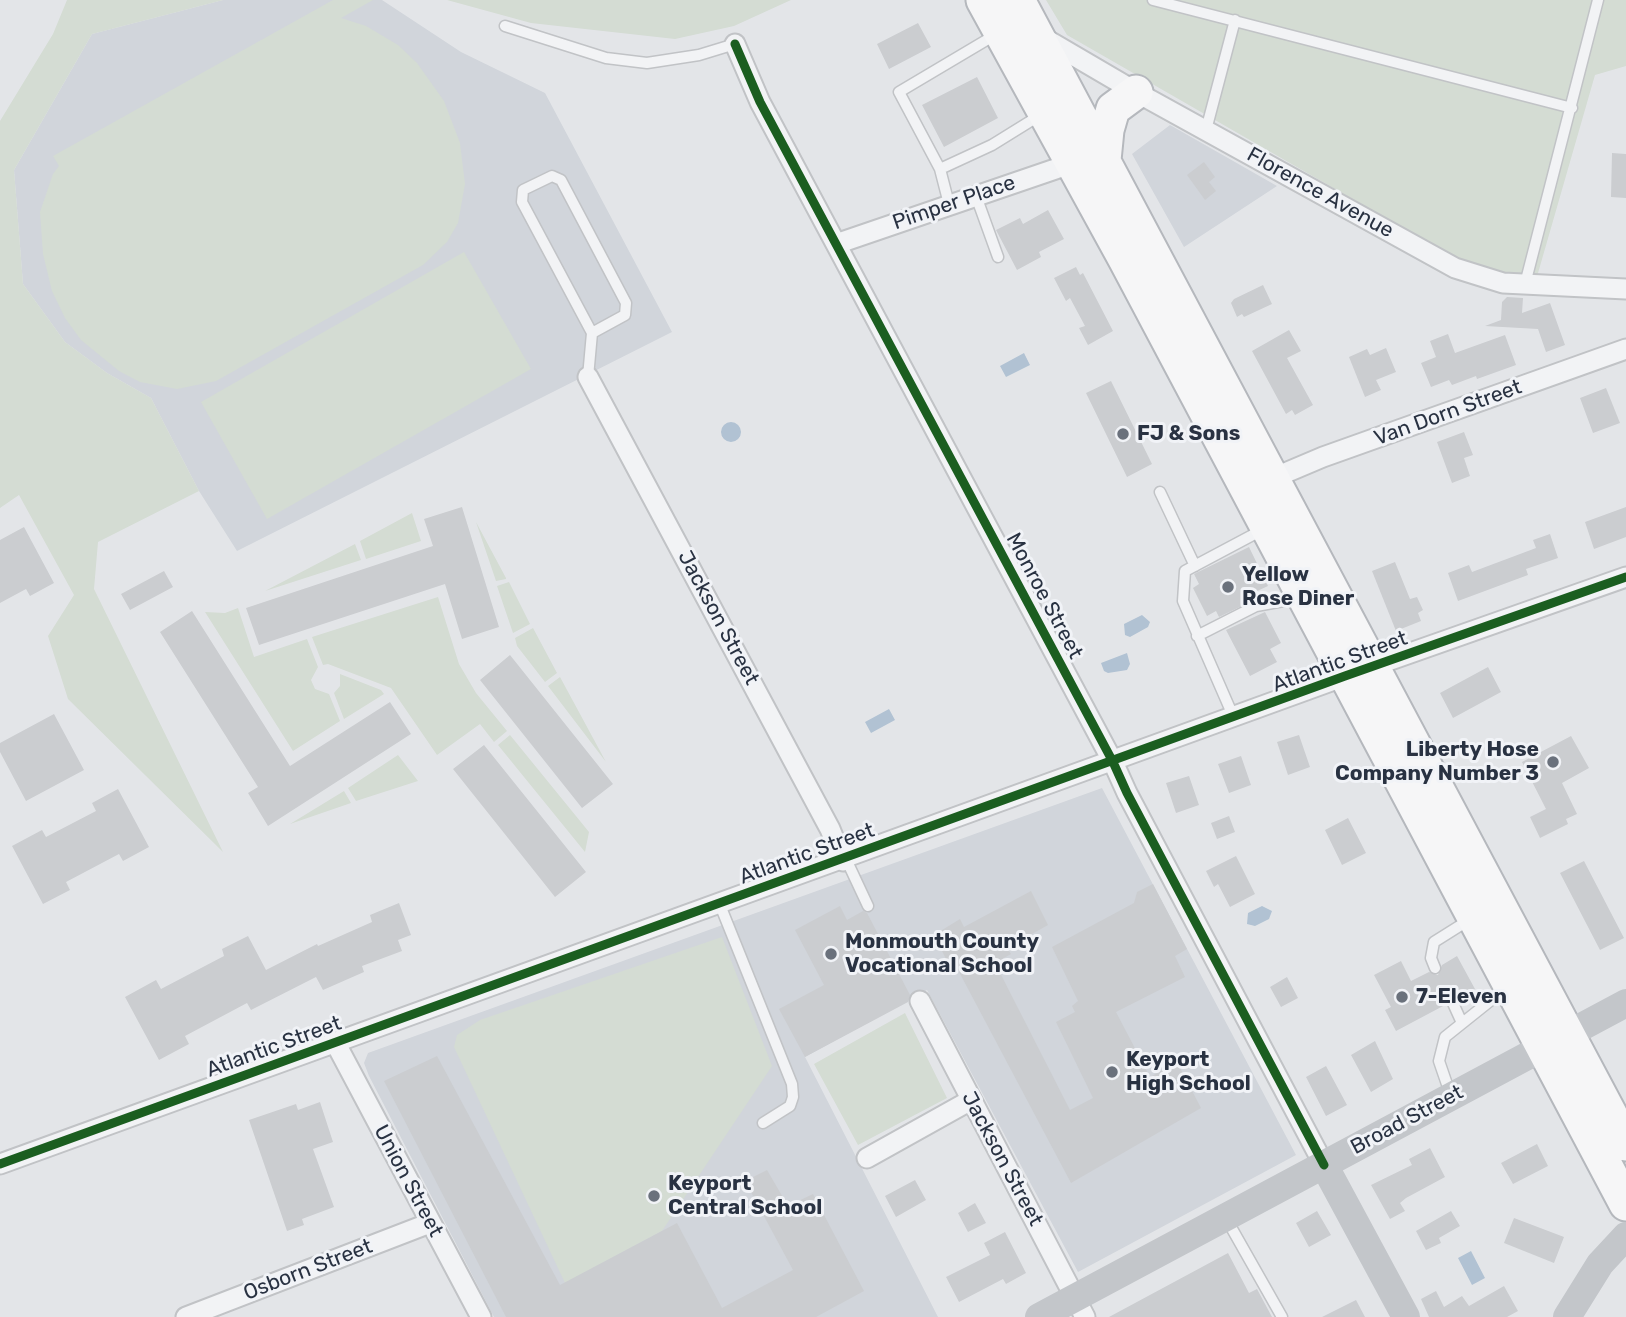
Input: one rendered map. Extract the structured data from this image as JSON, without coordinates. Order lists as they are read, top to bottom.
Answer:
{
  "streets": {
    "main road": ["Monroe Street", "Broad Street"],
    "street": [
      "Florence Avenue",
      "Pimper Place",
      "Van Dorn Street",
      "Jackson Street",
      "Atlantic Street",
      "Union Street",
      "Osborn Street"
    ]
  },
  "crossings": [
    ["Pimper Place", "Monroe Street"],
    ["Monroe Street", "Atlantic Street"],
    ["Monroe Street", "Broad Street"],
    ["Jackson Street", "Atlantic Street"],
    ["Jackson Street", "Broad Street"],
    ["Atlantic Street", "Union Street"],
    ["Union Street", "Osborn Street"]
  ],
  "places": [
    "FJ & Sons",
    "Yellow Rose Diner",
    "Liberty Hose Company Number 3",
    "Monmouth County Vocational School",
    "7-Eleven",
    "Keyport High School",
    "Keyport Central School"
  ]
}
